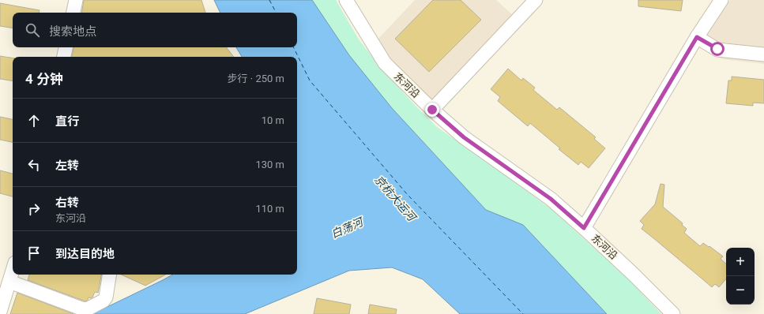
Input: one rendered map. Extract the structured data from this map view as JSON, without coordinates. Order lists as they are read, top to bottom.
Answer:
{
  "streets": {
    "street": ["东河沿"]
  },
  "water": ["京杭大运河", "白荡河"],
  "page": {
    "search": "搜索地点",
    "heading": ["4 分钟", "步行 · 250 m"],
    "list": [
      ["直行", "10 m"],
      ["左转", "130 m"],
      ["右转", "东河沿", "110 m"],
      "到达目的地"
    ],
    "map_buttons": ["+", "−"]
  }
}
